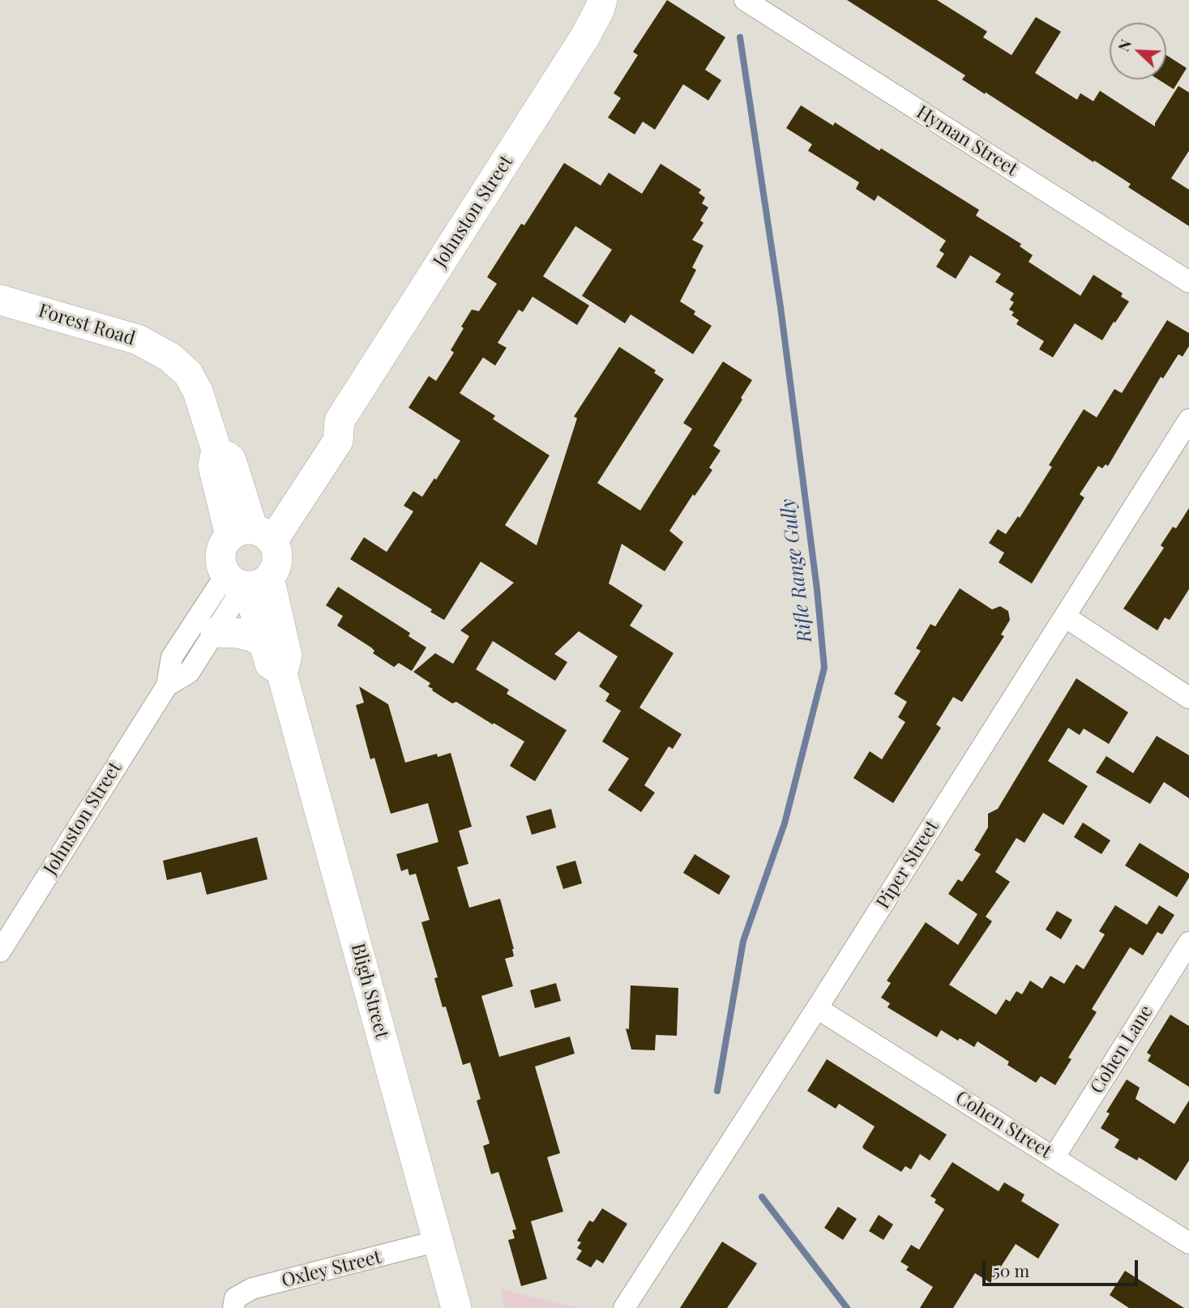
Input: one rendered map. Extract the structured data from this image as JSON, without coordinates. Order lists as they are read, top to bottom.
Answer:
{
  "streets": {
    "street": [
      "Hyman Street",
      "Johnston Street",
      "Forest Road",
      "Piper Street",
      "Bligh Street",
      "Cohen Lane",
      "Cohen Street",
      "Oxley Street"
    ]
  },
  "crossings": [
    ["Johnston Street", "Forest Road"],
    ["Johnston Street", "Bligh Street"],
    ["Piper Street", "Cohen Street"],
    ["Bligh Street", "Oxley Street"],
    ["Cohen Lane", "Cohen Street"]
  ],
  "water": ["Rifle Range Gully"],
  "scale_bar": "50 m",
  "north": "top left"
}
